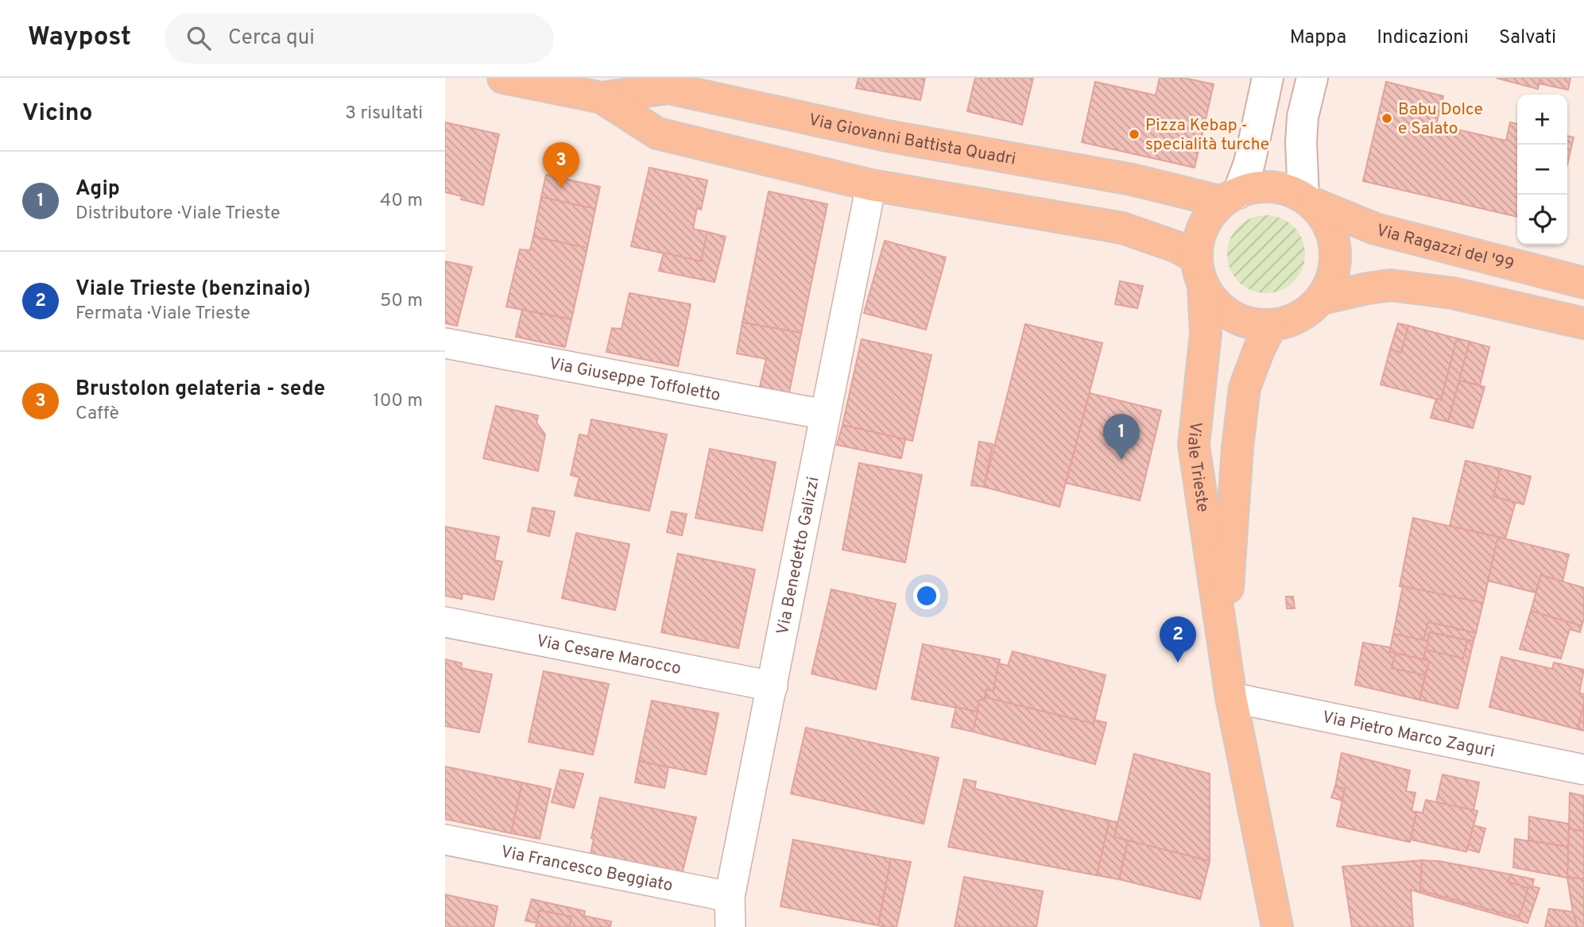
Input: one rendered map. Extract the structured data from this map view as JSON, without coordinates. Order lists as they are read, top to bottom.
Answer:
{
  "streets": {
    "main road": ["Via Giovanni Battista Quadri", "Via Ragazzi del '99", "Viale Trieste"],
    "street": [
      "Via Giuseppe Toffoletto",
      "Via Benedetto Galizzi",
      "Via Cesare Marocco",
      "Via Pietro Marco Zaguri",
      "Via Francesco Beggiato"
    ]
  },
  "crossings": [
    ["Via Giovanni Battista Quadri", "Via Ragazzi del '99"],
    ["Via Giovanni Battista Quadri", "Viale Trieste"],
    ["Via Giovanni Battista Quadri", "Via Benedetto Galizzi"],
    ["Via Ragazzi del '99", "Viale Trieste"],
    ["Via Giuseppe Toffoletto", "Via Benedetto Galizzi"],
    ["Viale Trieste", "Via Pietro Marco Zaguri"],
    ["Via Benedetto Galizzi", "Via Cesare Marocco"],
    ["Via Benedetto Galizzi", "Via Francesco Beggiato"]
  ],
  "places": ["Babu Dolce e Salato", "Pizza Kebap - specialità turche"],
  "page": {
    "header": "Waypost",
    "search": "Cerca qui",
    "nav": ["Mappa", "Indicazioni", "Salvati"],
    "heading": ["Vicino", "3 risultati"],
    "map_buttons": ["+", "−"],
    "pins": ["3", "1", "2"],
    "list": [
      {
        "mark": "1",
        "name": "Agip",
        "note": "Distributore · Viale Trieste",
        "value": "40 m"
      },
      {
        "mark": "2",
        "name": "Viale Trieste (benzinaio)",
        "note": "Fermata · Viale Trieste",
        "value": "50 m"
      },
      {
        "mark": "3",
        "name": "Brustolon gelateria - sede",
        "note": "Caffè",
        "value": "100 m"
      }
    ]
  }
}
